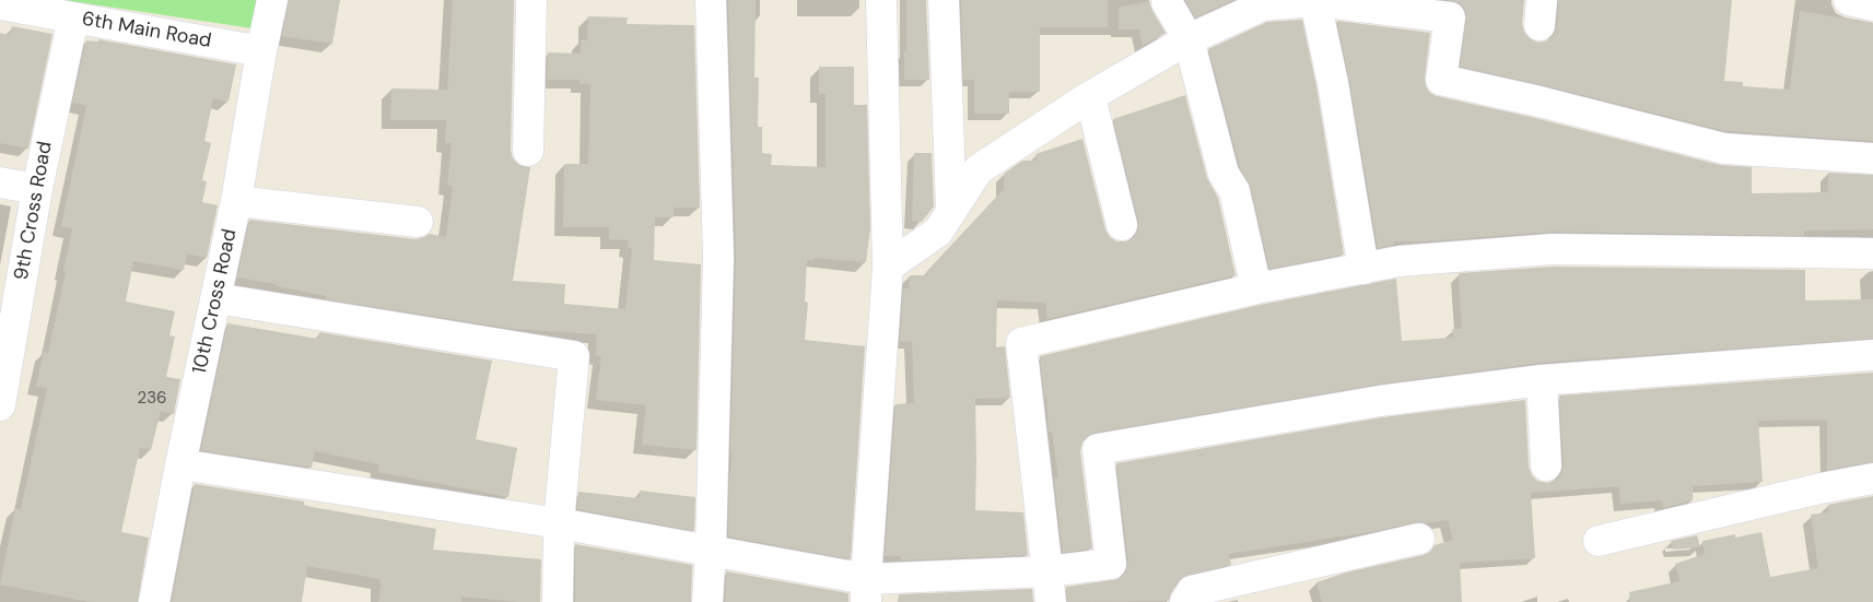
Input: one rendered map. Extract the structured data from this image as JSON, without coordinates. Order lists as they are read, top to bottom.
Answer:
{
  "streets": {
    "street": ["6th Main Road", "9th Cross Road", "10th Cross Road"]
  },
  "crossings": [
    ["6th Main Road", "9th Cross Road"],
    ["6th Main Road", "10th Cross Road"]
  ],
  "house_numbers": ["236"]
}
